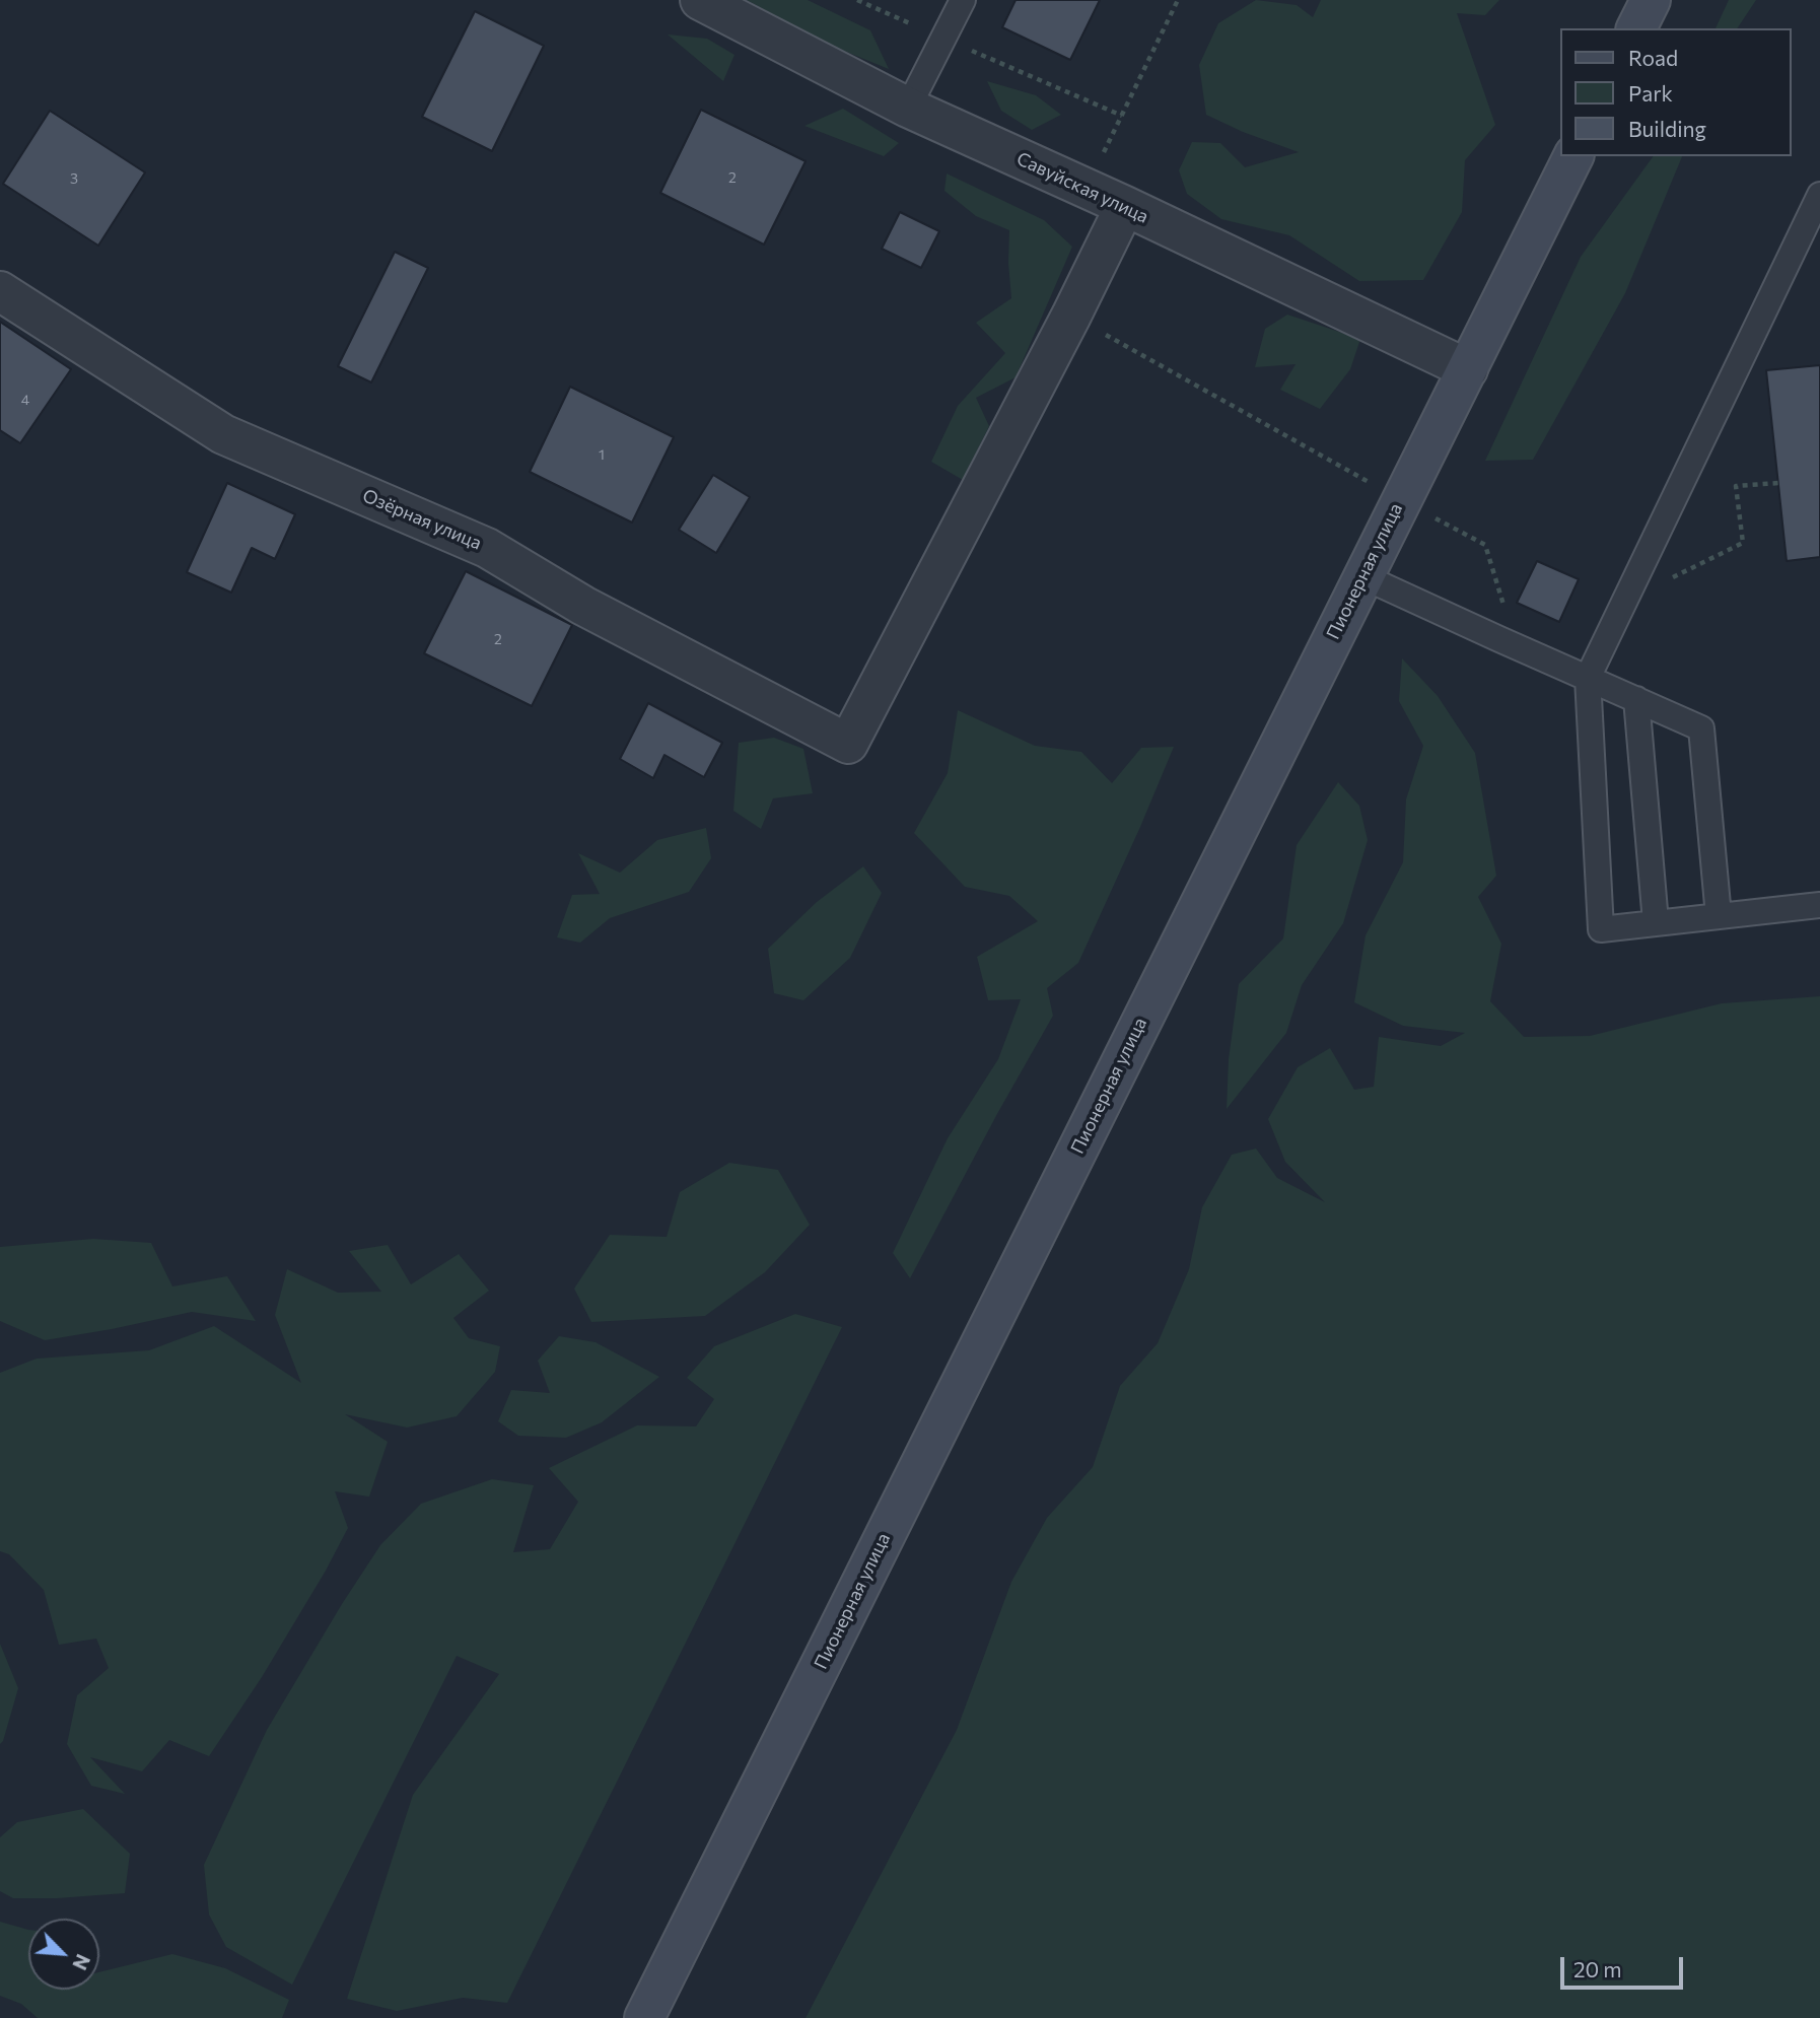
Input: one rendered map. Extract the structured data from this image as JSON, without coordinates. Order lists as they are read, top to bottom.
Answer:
{
  "streets": {
    "main road": ["Пионерная улица"],
    "street": ["Савуйская улица", "Озёрная улица"]
  },
  "crossings": [
    ["Савуйская улица", "Озёрная улица"],
    ["Савуйская улица", "Пионерная улица"]
  ],
  "house_numbers": [
    "2",
    "3",
    "4",
    "1",
    "2"
  ],
  "legend": ["Road", "Park", "Building"],
  "scale_bar": "20 m",
  "north": "bottom right"
}
